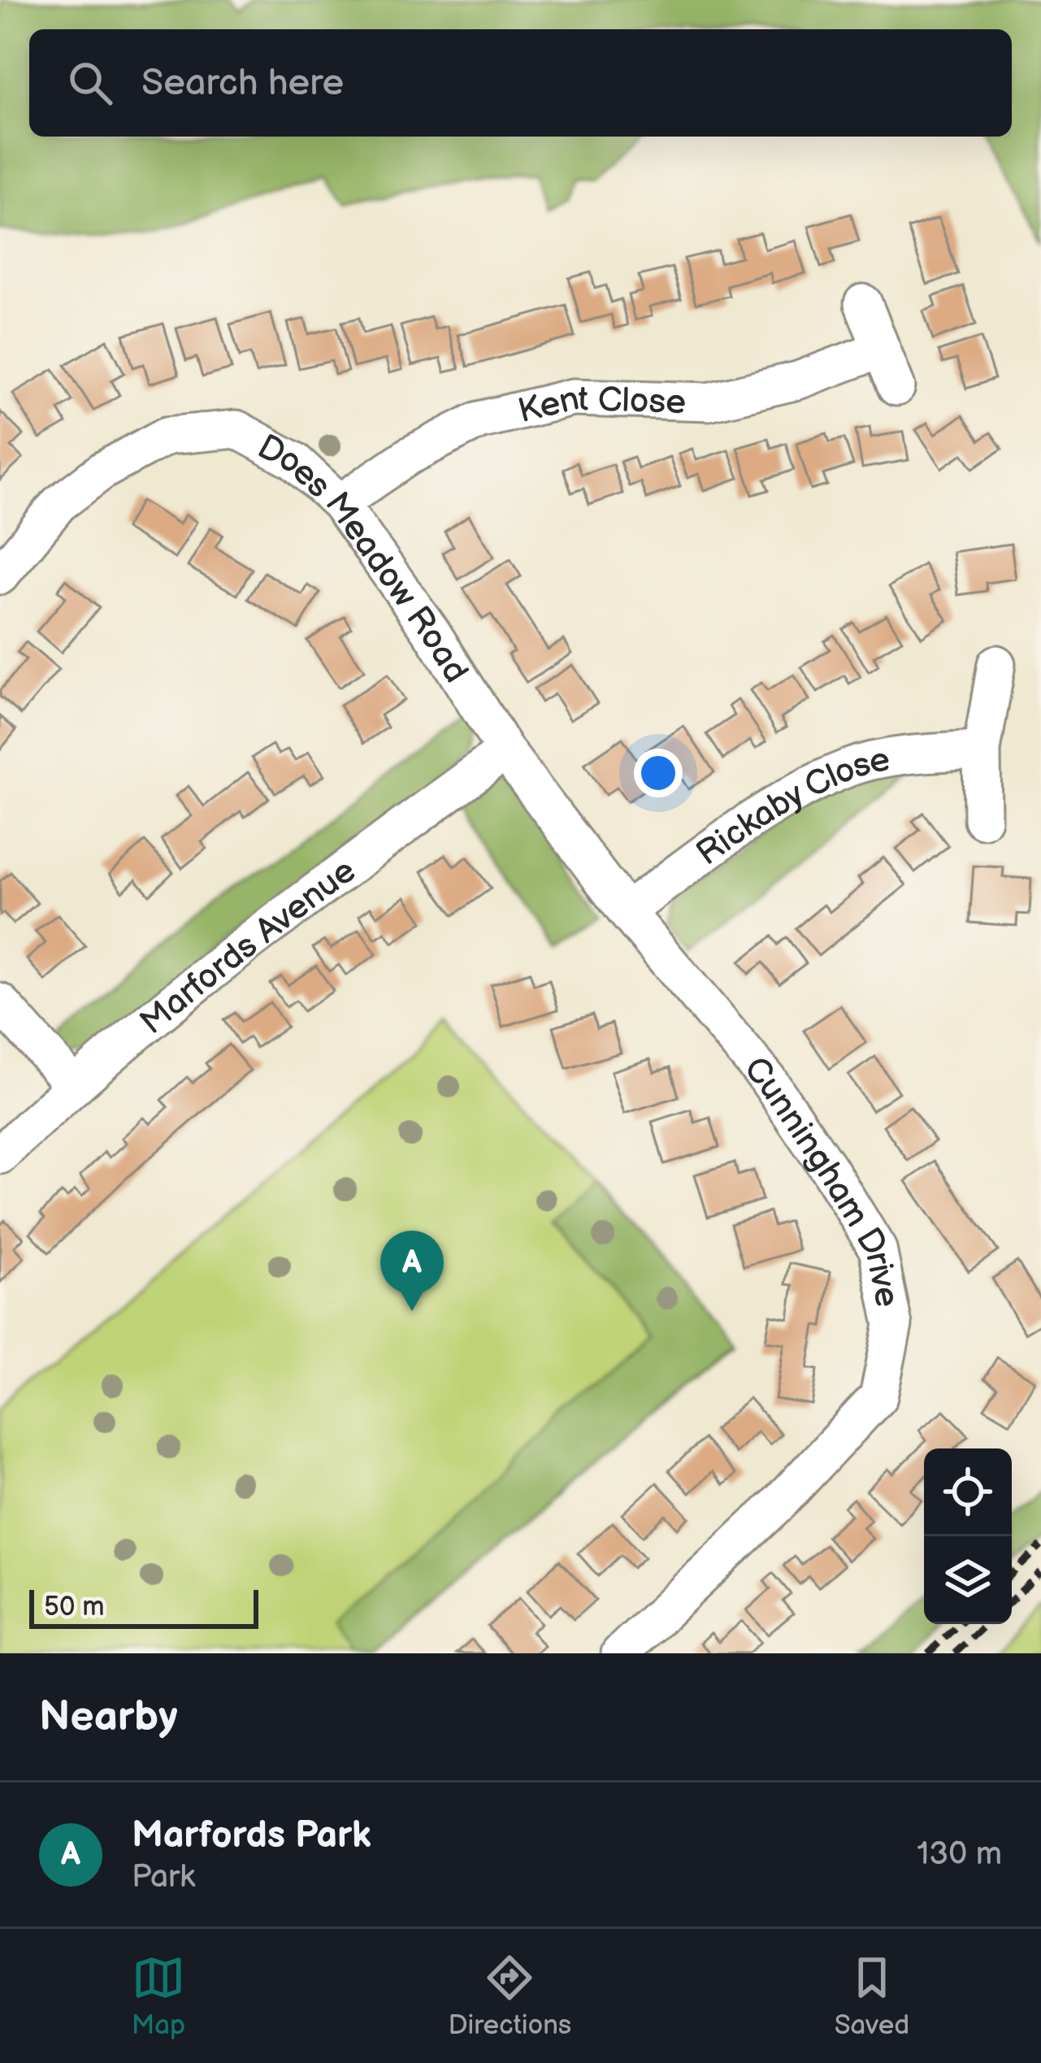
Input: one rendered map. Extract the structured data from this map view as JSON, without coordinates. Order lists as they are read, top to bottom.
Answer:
{
  "streets": {
    "street": [
      "Kent Close",
      "Does Meadow Road",
      "Rickaby Close",
      "Marfords Avenue",
      "Cunningham Drive"
    ]
  },
  "crossings": [
    ["Kent Close", "Does Meadow Road"],
    ["Does Meadow Road", "Marfords Avenue"],
    ["Does Meadow Road", "Cunningham Drive"],
    ["Rickaby Close", "Cunningham Drive"],
    ["Marfords Avenue", "Cunningham Drive"]
  ],
  "scale_bar": "50 m",
  "page": {
    "search": "Search here",
    "pins": "A",
    "scale": "50 m",
    "heading": "Nearby",
    "list": [
      {
        "mark": "A",
        "name": "Marfords Park",
        "note": "Park",
        "value": "130 m"
      }
    ],
    "nav": ["Map", "Directions", "Saved"]
  }
}
